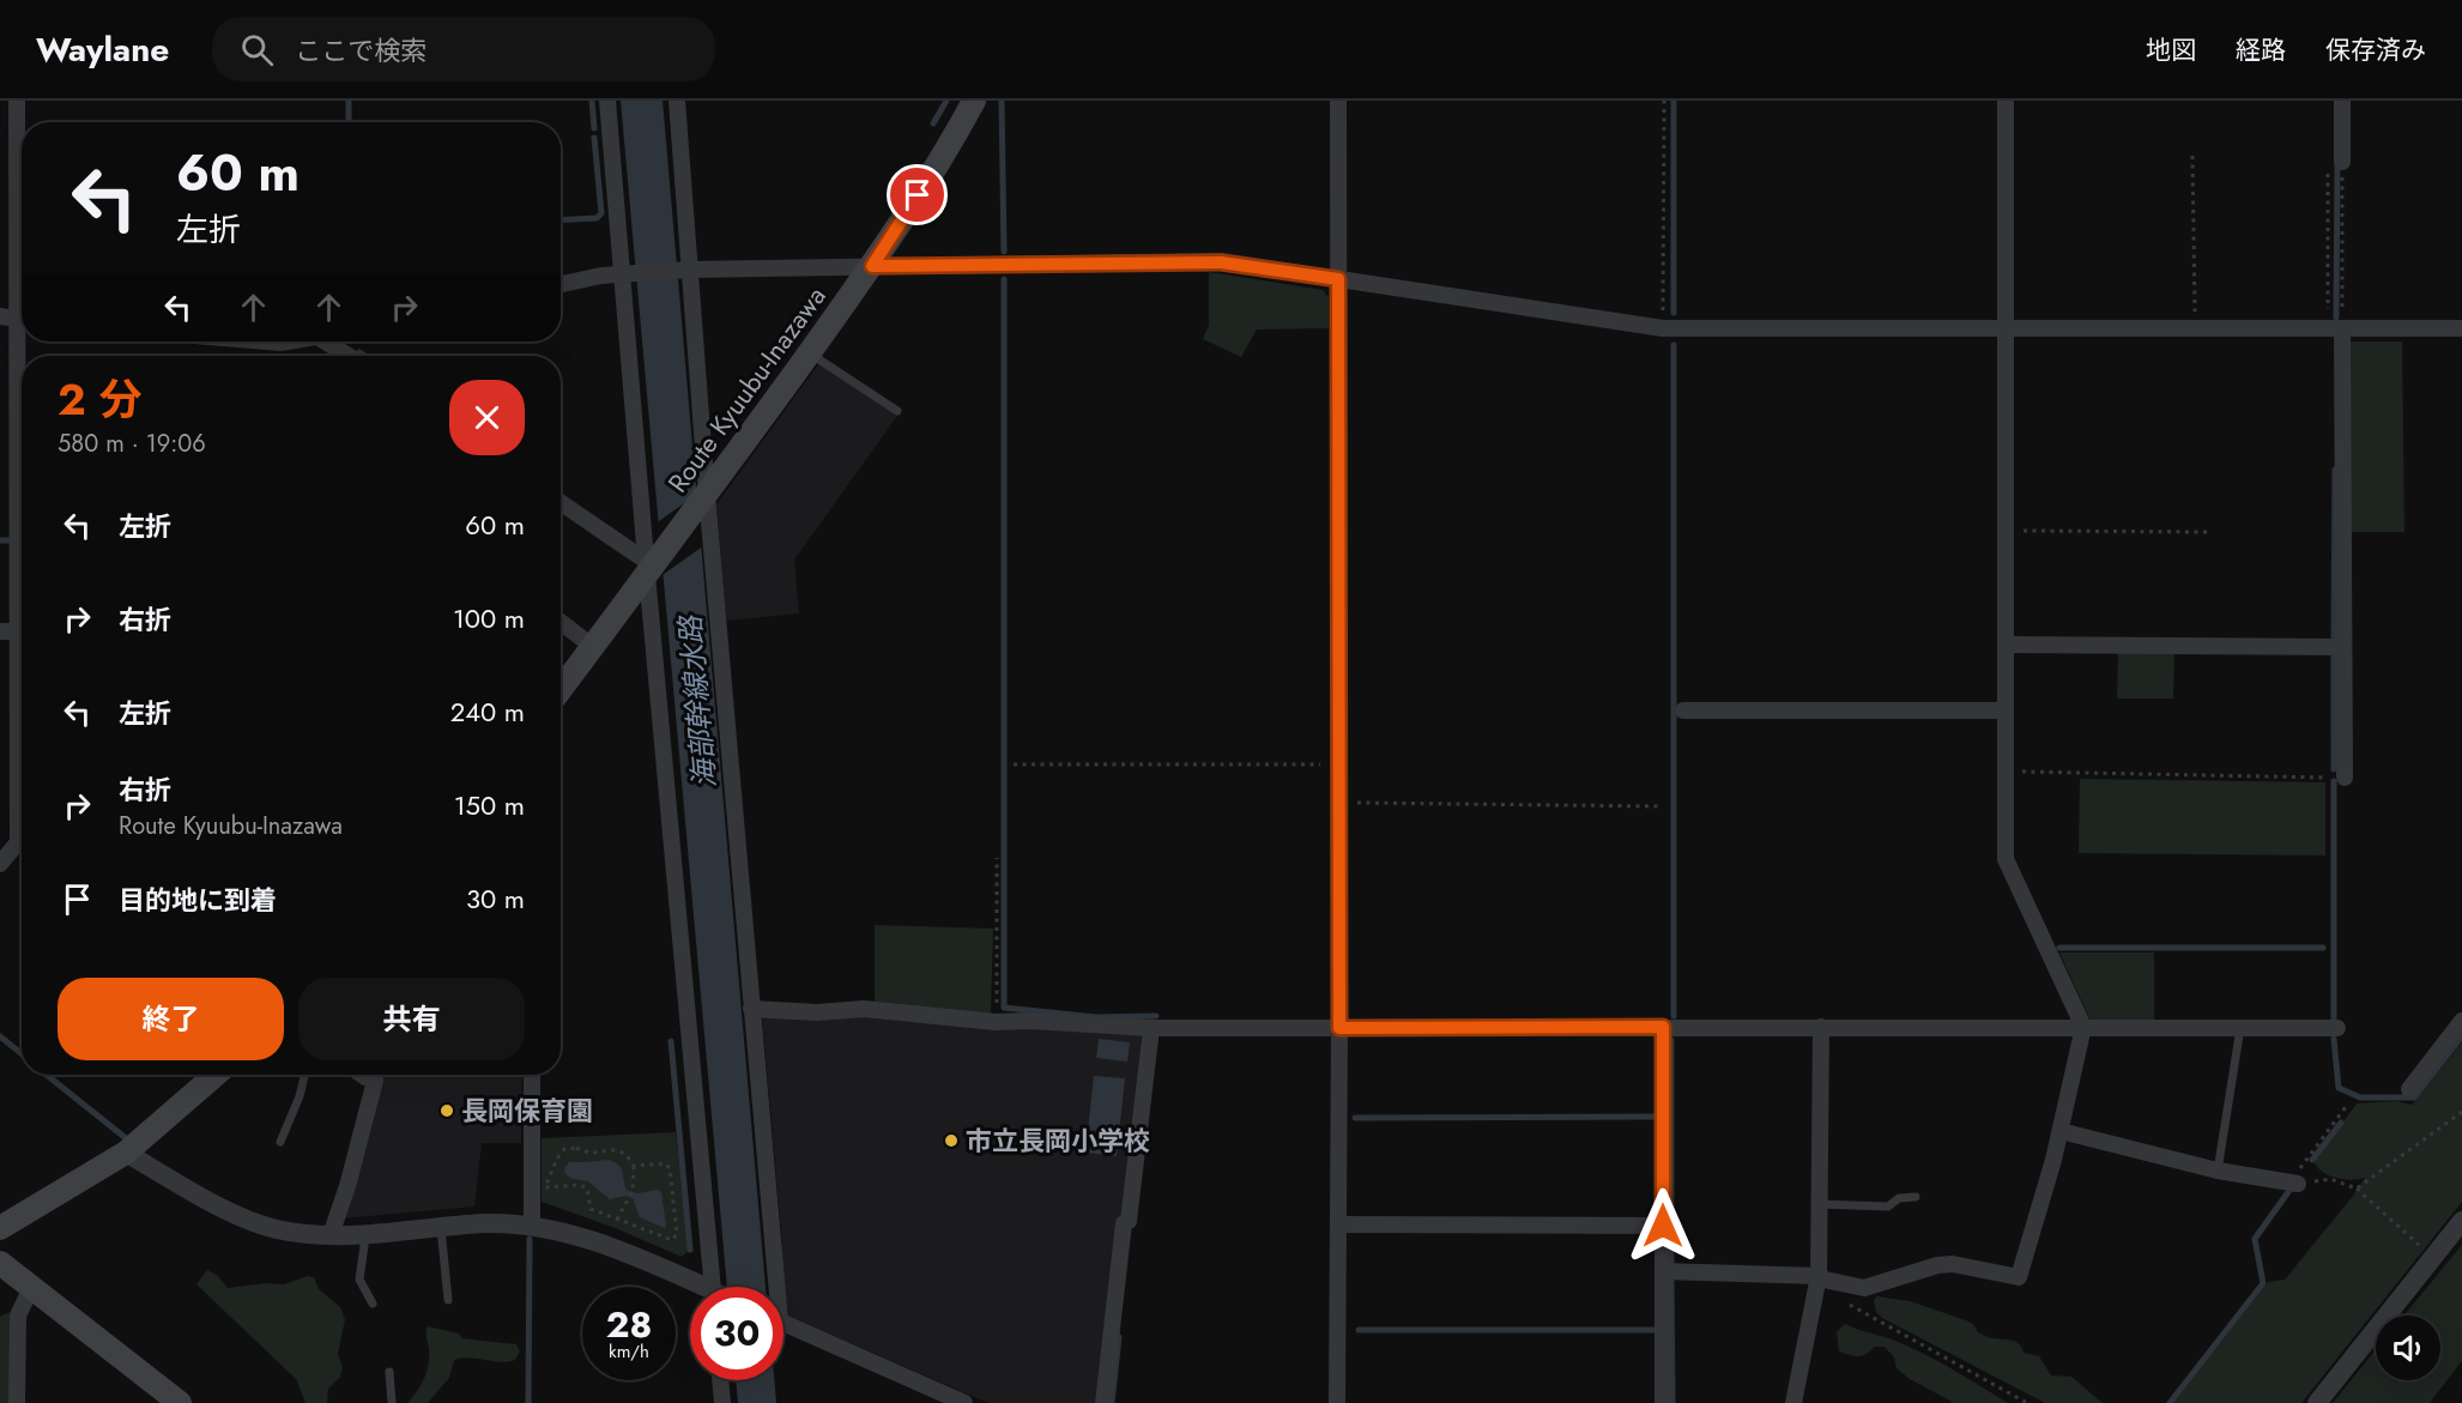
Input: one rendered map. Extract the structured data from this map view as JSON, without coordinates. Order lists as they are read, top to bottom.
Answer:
{
  "streets": {
    "main road": ["Route Kyuubu-Inazawa"]
  },
  "water": ["海部幹線水路"],
  "places": ["長岡保育園", "市立長岡小学校"],
  "page": {
    "header": "Waylane",
    "search": "ここで検索",
    "nav": ["地図", "経路", "保存済み"],
    "turn": ["60 m", "左折"],
    "heading": ["2 分", "580 m · 19:06"],
    "list": [
      {
        "name": "左折",
        "value": "60 m"
      },
      {
        "name": "右折",
        "value": "100 m"
      },
      {
        "name": "左折",
        "value": "240 m"
      },
      {
        "name": "右折",
        "note": "Route Kyuubu-Inazawa",
        "value": "150 m"
      },
      {
        "name": "目的地に到着",
        "value": "30 m"
      }
    ],
    "buttons": ["終了", "共有"],
    "speed": "28 km/h",
    "limit": "30"
  }
}
